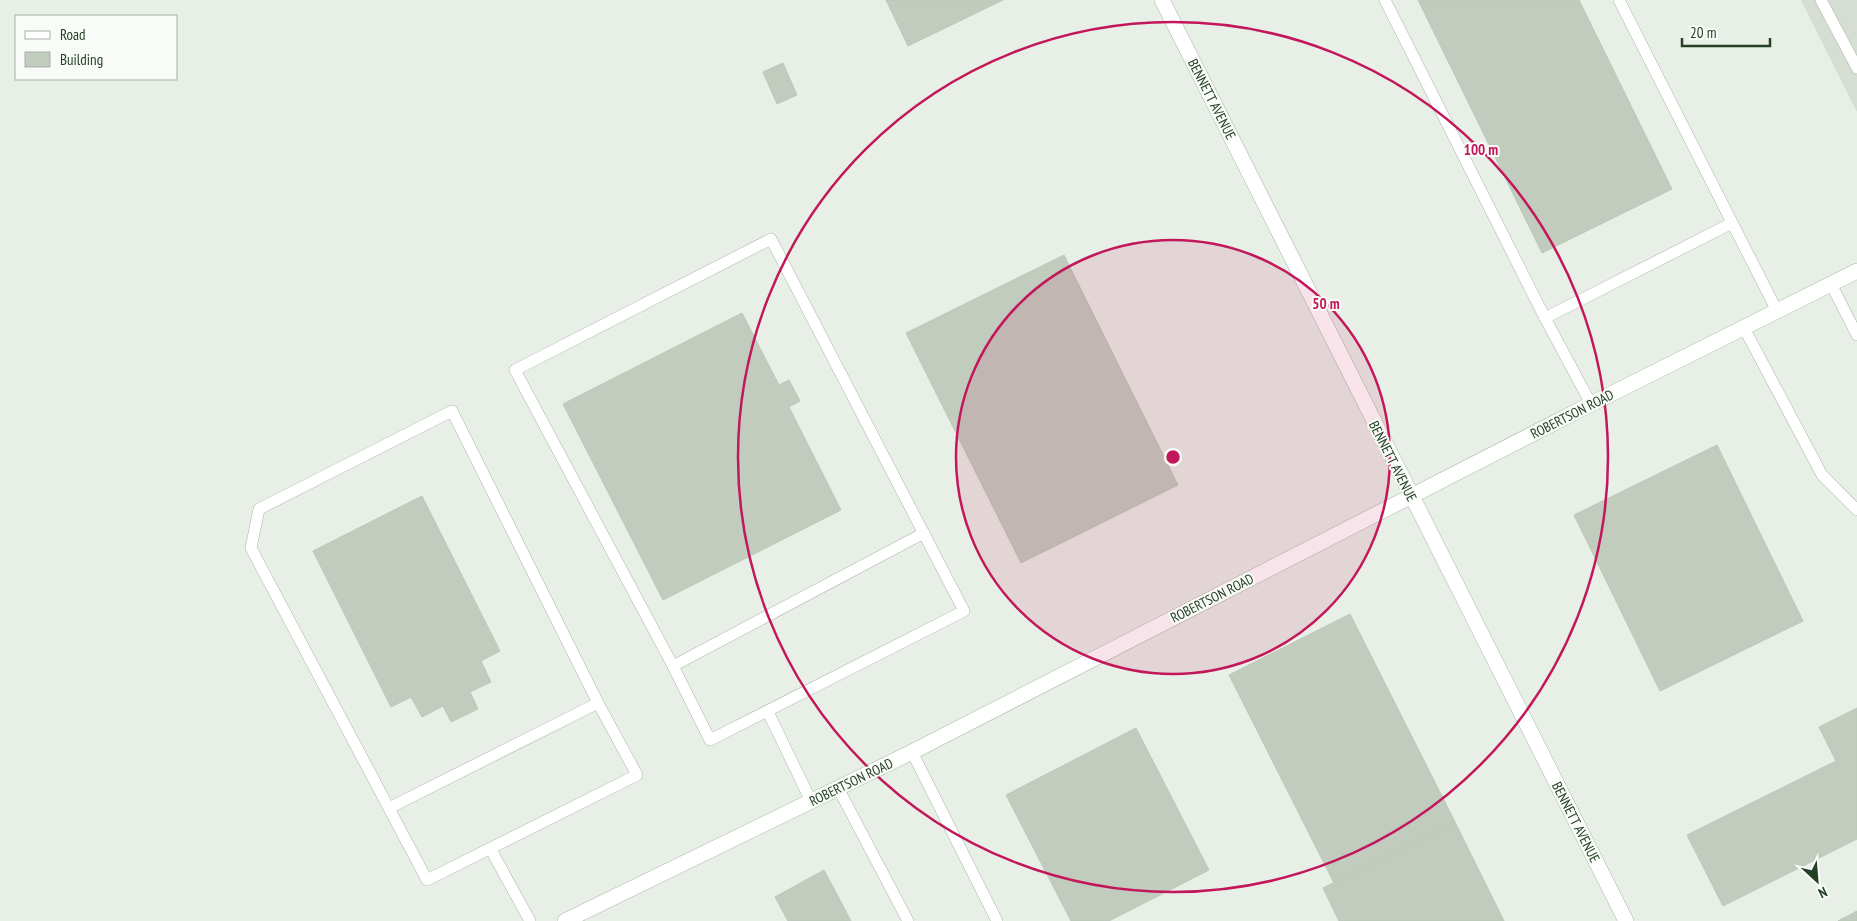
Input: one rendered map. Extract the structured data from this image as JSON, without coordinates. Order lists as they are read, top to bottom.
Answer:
{
  "streets": {
    "street": ["BENNETT AVENUE", "ROBERTSON ROAD"]
  },
  "crossings": [
    ["BENNETT AVENUE", "ROBERTSON ROAD"]
  ],
  "legend": ["Road", "Building"],
  "scale_bar": "20 m",
  "north": "bottom right",
  "rings": ["100 m", "50 m"]
}
